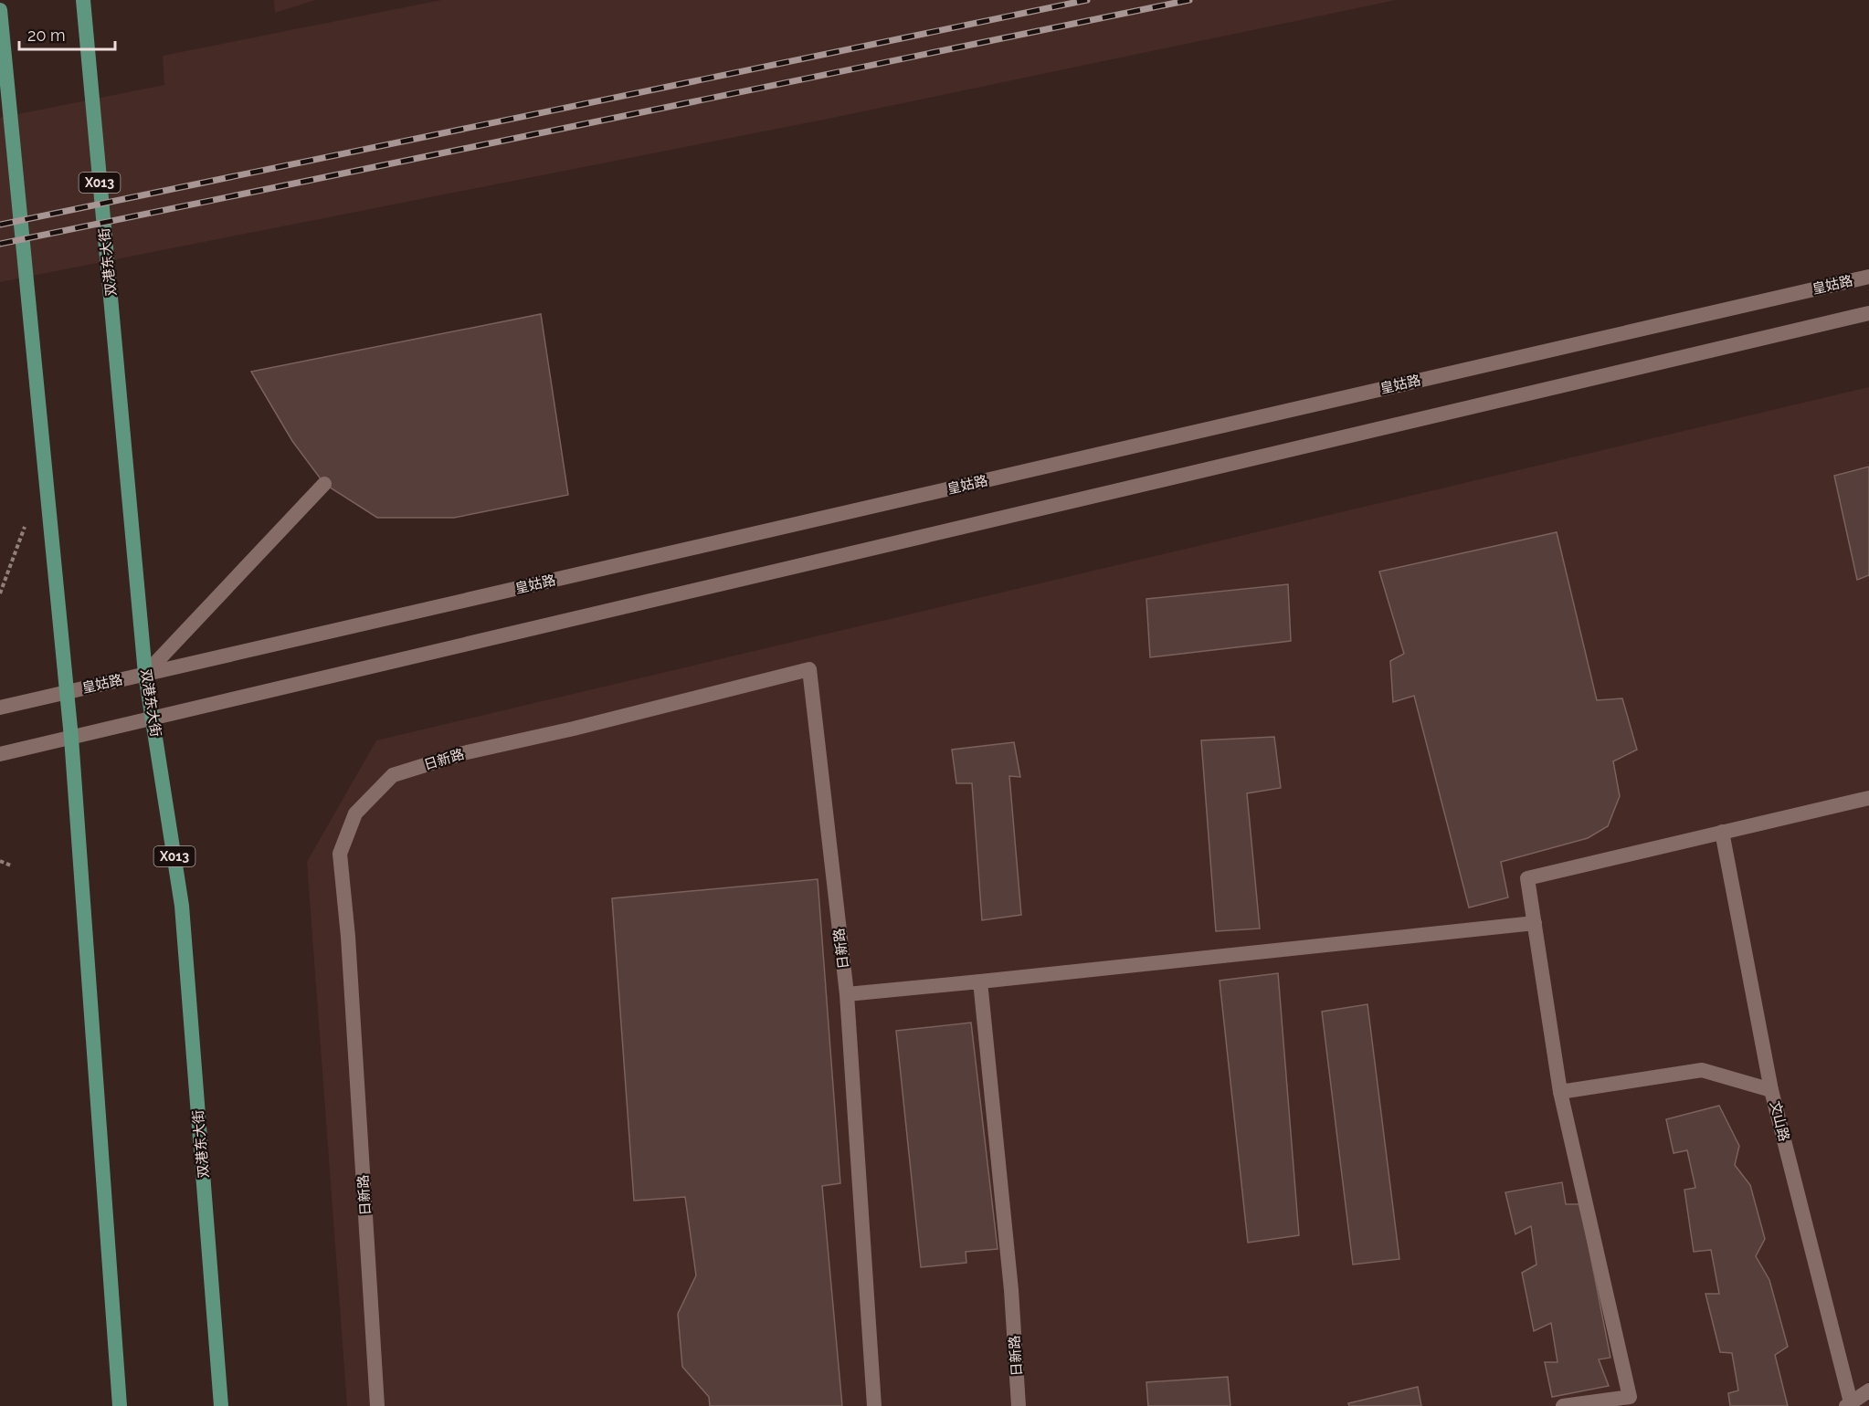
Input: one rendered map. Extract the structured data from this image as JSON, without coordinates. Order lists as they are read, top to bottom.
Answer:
{
  "streets": {
    "main road": ["X013", "双港东大街"],
    "street": ["皇姑路", "日新路", "文山路"]
  },
  "crossings": [
    ["双港东大街", "皇姑路"]
  ],
  "scale_bar": "20 m"
}
